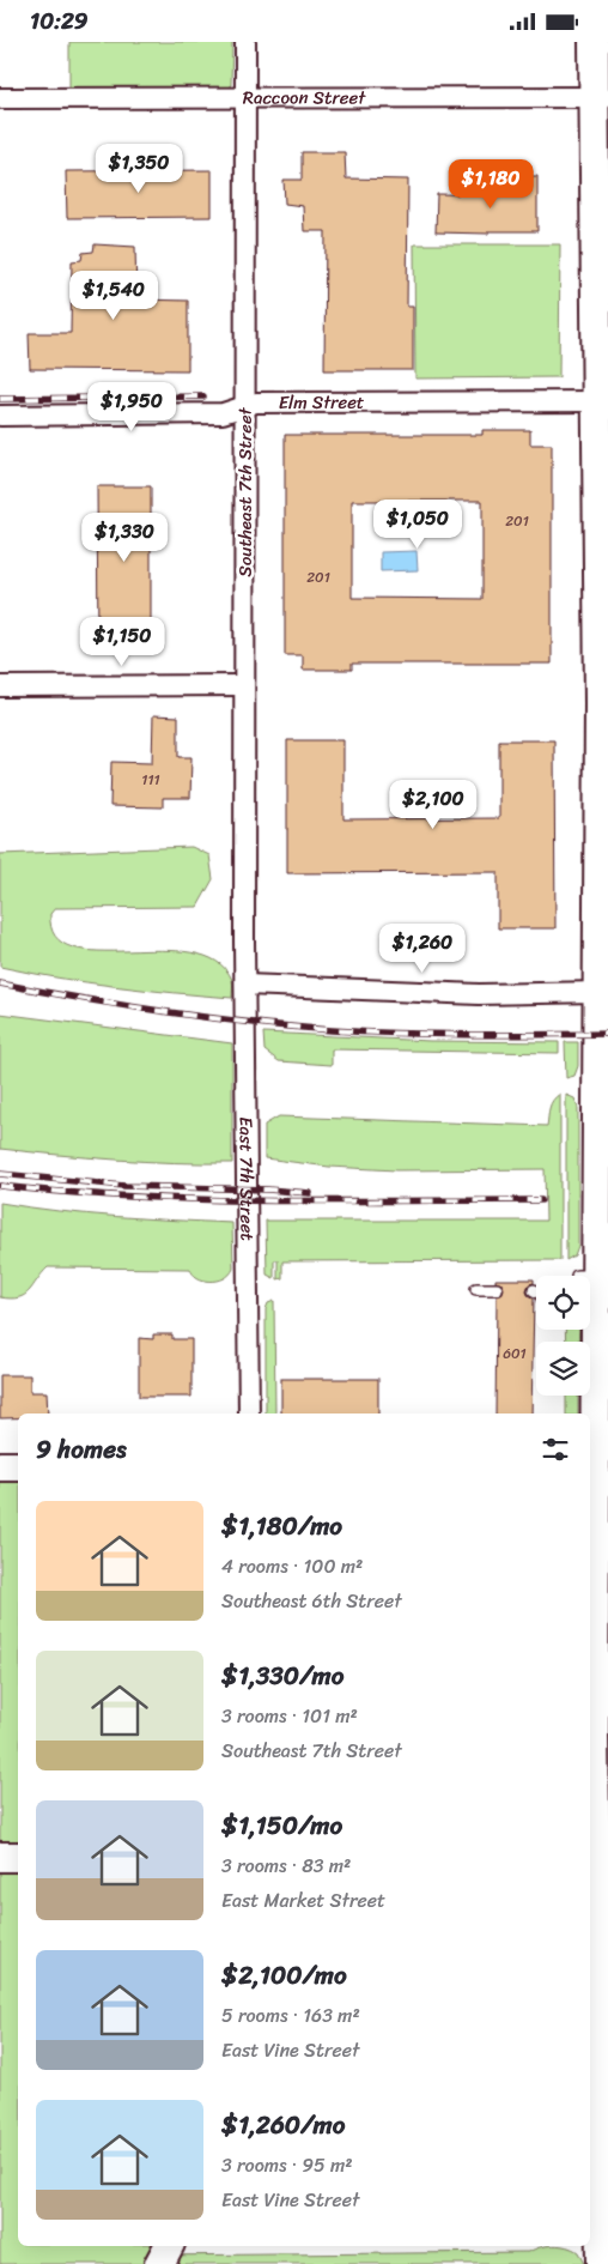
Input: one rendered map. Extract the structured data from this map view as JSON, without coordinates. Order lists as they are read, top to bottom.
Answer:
{
  "streets": {
    "street": [
      "Raccoon Street",
      "Elm Street",
      "Southeast 7th Street",
      "East 7th Street"
    ]
  },
  "crossings": [
    ["Raccoon Street", "Southeast 7th Street"],
    ["Elm Street", "Southeast 7th Street"],
    ["Southeast 7th Street", "East 7th Street"]
  ],
  "house_numbers": [
    "201",
    "201",
    "111",
    "601"
  ],
  "page": {
    "status": "10:29",
    "price": [
      "$1,350",
      "$1,180",
      "$1,540",
      "$1,950",
      "$1,050",
      "$1,330",
      "$1,150",
      "$2,100",
      "$1,260"
    ],
    "heading": "9 homes",
    "list": [
      {
        "name": "$1,180/mo",
        "note": "4 rooms · 100 m² · Southeast 6th Street"
      },
      {
        "name": "$1,330/mo",
        "note": "3 rooms · 101 m² · Southeast 7th Street"
      },
      {
        "name": "$1,150/mo",
        "note": "3 rooms · 83 m² · East Market Street"
      },
      {
        "name": "$2,100/mo",
        "note": "5 rooms · 163 m² · East Vine Street"
      },
      {
        "name": "$1,260/mo",
        "note": "3 rooms · 95 m² · East Vine Street"
      }
    ]
  }
}
